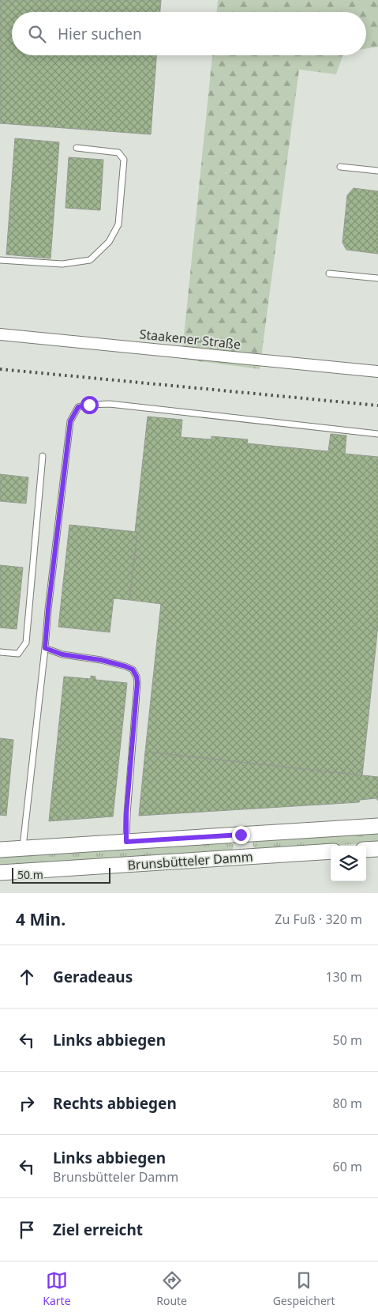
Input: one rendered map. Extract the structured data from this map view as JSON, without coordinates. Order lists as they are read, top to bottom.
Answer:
{
  "streets": {
    "main road": ["Brunsbütteler Damm"],
    "street": ["Staakener Straße"]
  },
  "scale_bar": "50 m",
  "page": {
    "search": "Hier suchen",
    "scale": "50 m",
    "heading": ["4 Min.", "Zu Fuß · 320 m"],
    "list": [
      ["Geradeaus", "130 m"],
      ["Links abbiegen", "50 m"],
      ["Rechts abbiegen", "80 m"],
      ["Links abbiegen", "Brunsbütteler Damm", "60 m"],
      "Ziel erreicht"
    ],
    "nav": ["Karte", "Route", "Gespeichert"]
  }
}
